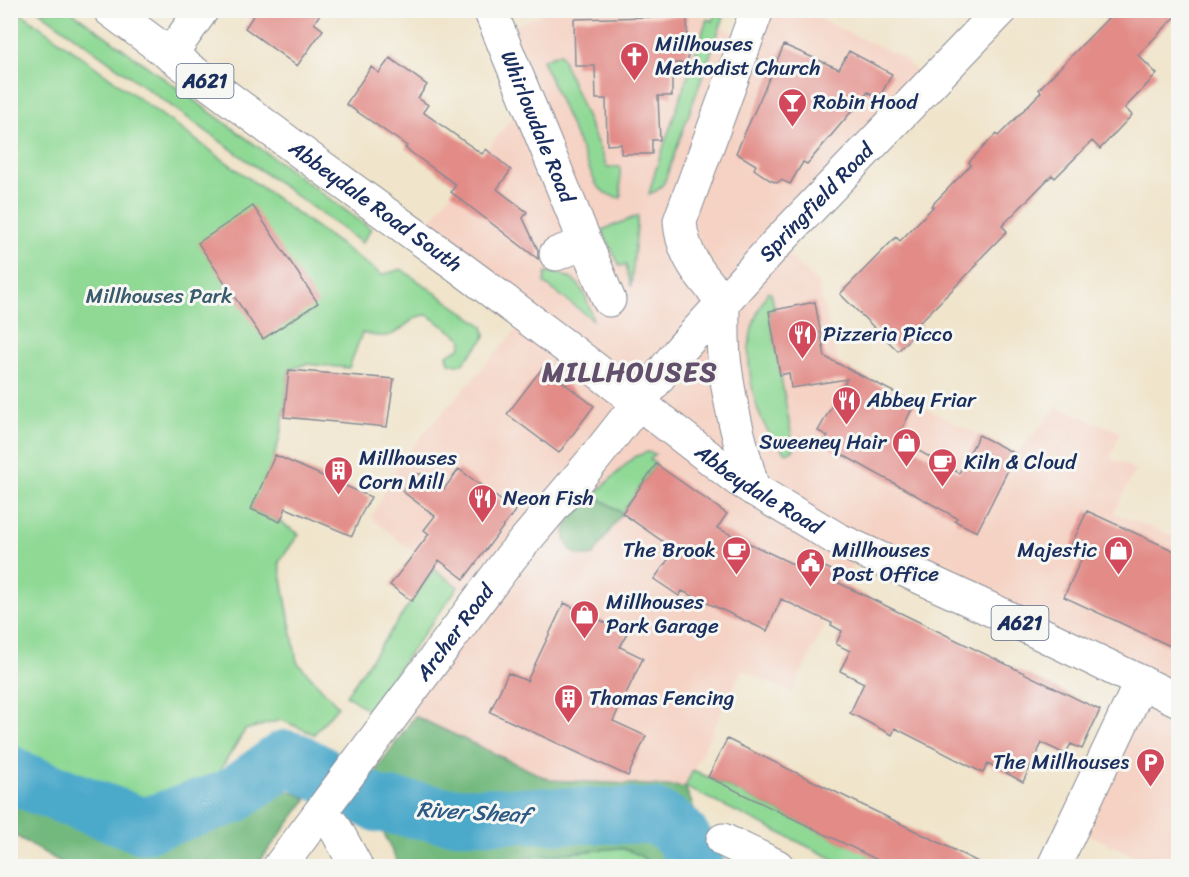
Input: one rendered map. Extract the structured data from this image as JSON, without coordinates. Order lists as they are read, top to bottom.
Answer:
{
  "streets": {
    "street": [
      "A621",
      "Whirlowdale Road",
      "Springfield Road",
      "Abbeydale Road South",
      "Abbeydale Road",
      "Archer Road"
    ]
  },
  "crossings": [
    ["Springfield Road", "Abbeydale Road South"],
    ["Springfield Road", "Abbeydale Road"],
    ["Springfield Road", "Archer Road"],
    ["Abbeydale Road South", "Abbeydale Road"],
    ["Abbeydale Road South", "Archer Road"],
    ["Abbeydale Road", "Archer Road"]
  ],
  "districts": ["MILLHOUSES"],
  "water": ["River Sheaf"],
  "parks": ["Millhouses Park"],
  "places": {
    "church": ["Millhouses Methodist Church"],
    "bar": ["Robin Hood"],
    "restaurant": ["Pizzeria Picco", "Abbey Friar", "Neon Fish"],
    "shop": ["Sweeney Hair", "Majestic", "Millhouses Park Garage"],
    "cafe": ["Kiln & Cloud", "The Brook"],
    "building": ["Millhouses Corn Mill", "Thomas Fencing"],
    "public building": ["Millhouses Post Office"],
    "parking": ["The Millhouses"]
  }
}
